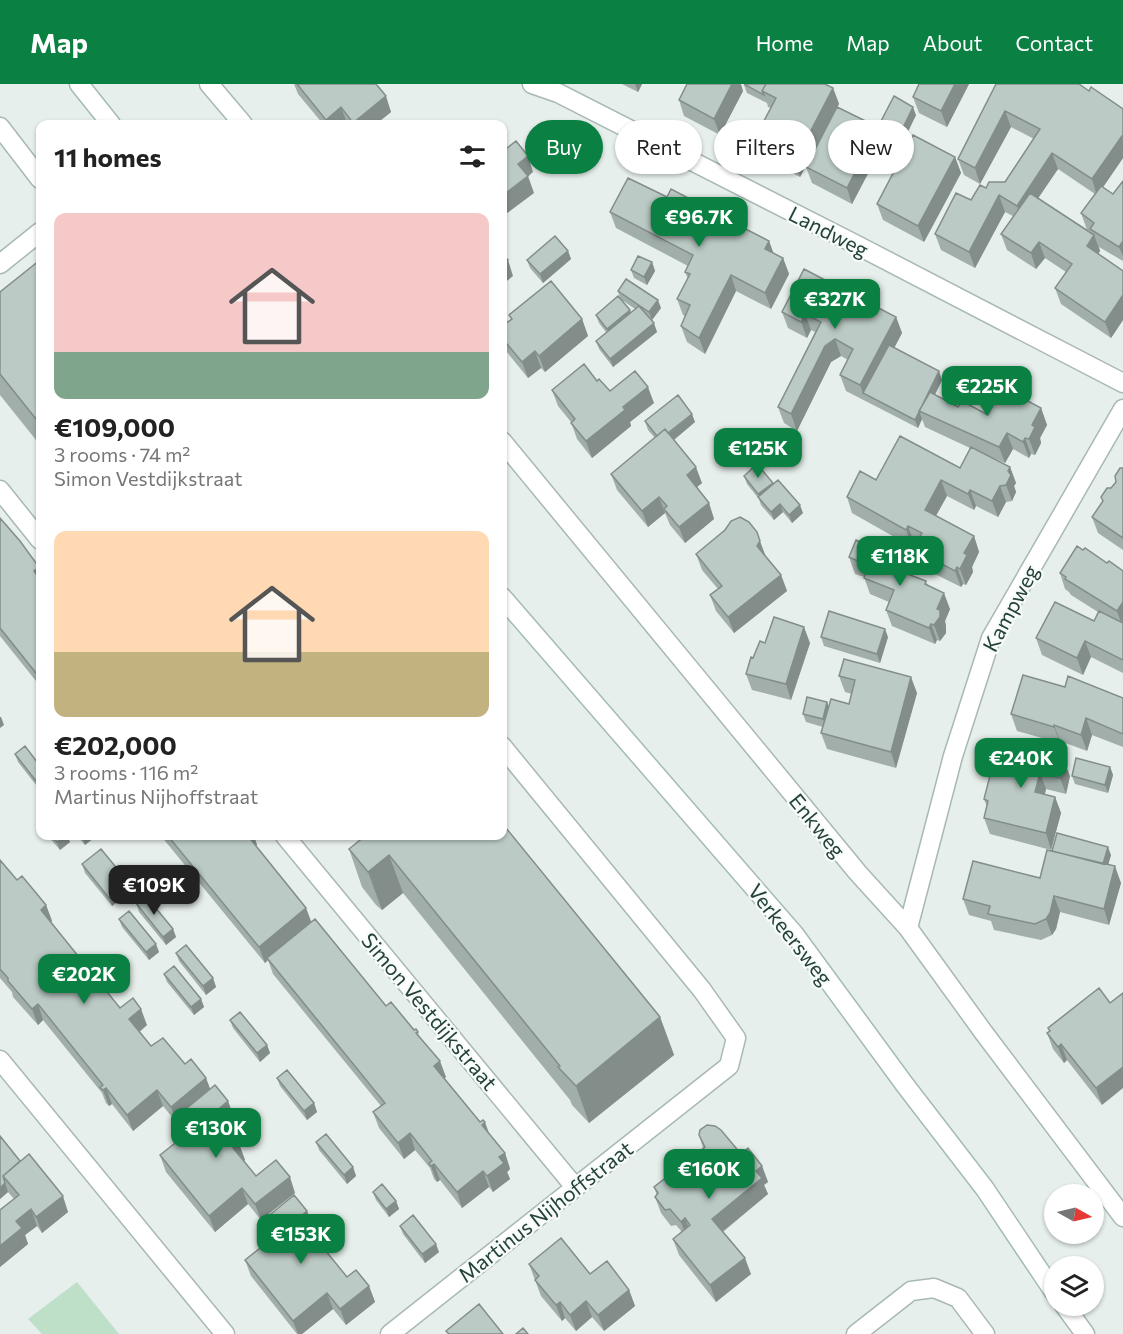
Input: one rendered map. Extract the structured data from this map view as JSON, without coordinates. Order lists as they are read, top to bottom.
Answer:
{
  "streets": {
    "street": [
      "Landweg",
      "Kampweg",
      "Enkweg",
      "Verkeersweg",
      "Simon Vestdijkstraat",
      "Martinus Nijhoffstraat"
    ]
  },
  "crossings": [
    ["Kampweg", "Enkweg"],
    ["Simon Vestdijkstraat", "Martinus Nijhoffstraat"]
  ],
  "north": "right",
  "page": {
    "header": "Map",
    "nav": [
      "Home",
      "Map",
      "About",
      "Contact"
    ],
    "chip": [
      "Buy",
      "Rent",
      "Filters",
      "New"
    ],
    "heading": "11 homes",
    "list": [
      {
        "name": "€109,000",
        "note": "3 rooms · 74 m² · Simon Vestdijkstraat"
      },
      {
        "name": "€202,000",
        "note": "3 rooms · 116 m² · Martinus Nijhoffstraat"
      }
    ],
    "price": [
      "€96.7K",
      "€327K",
      "€225K",
      "€125K",
      "€118K",
      "€240K",
      "€109K",
      "€202K",
      "€130K",
      "€160K",
      "€153K"
    ]
  }
}
